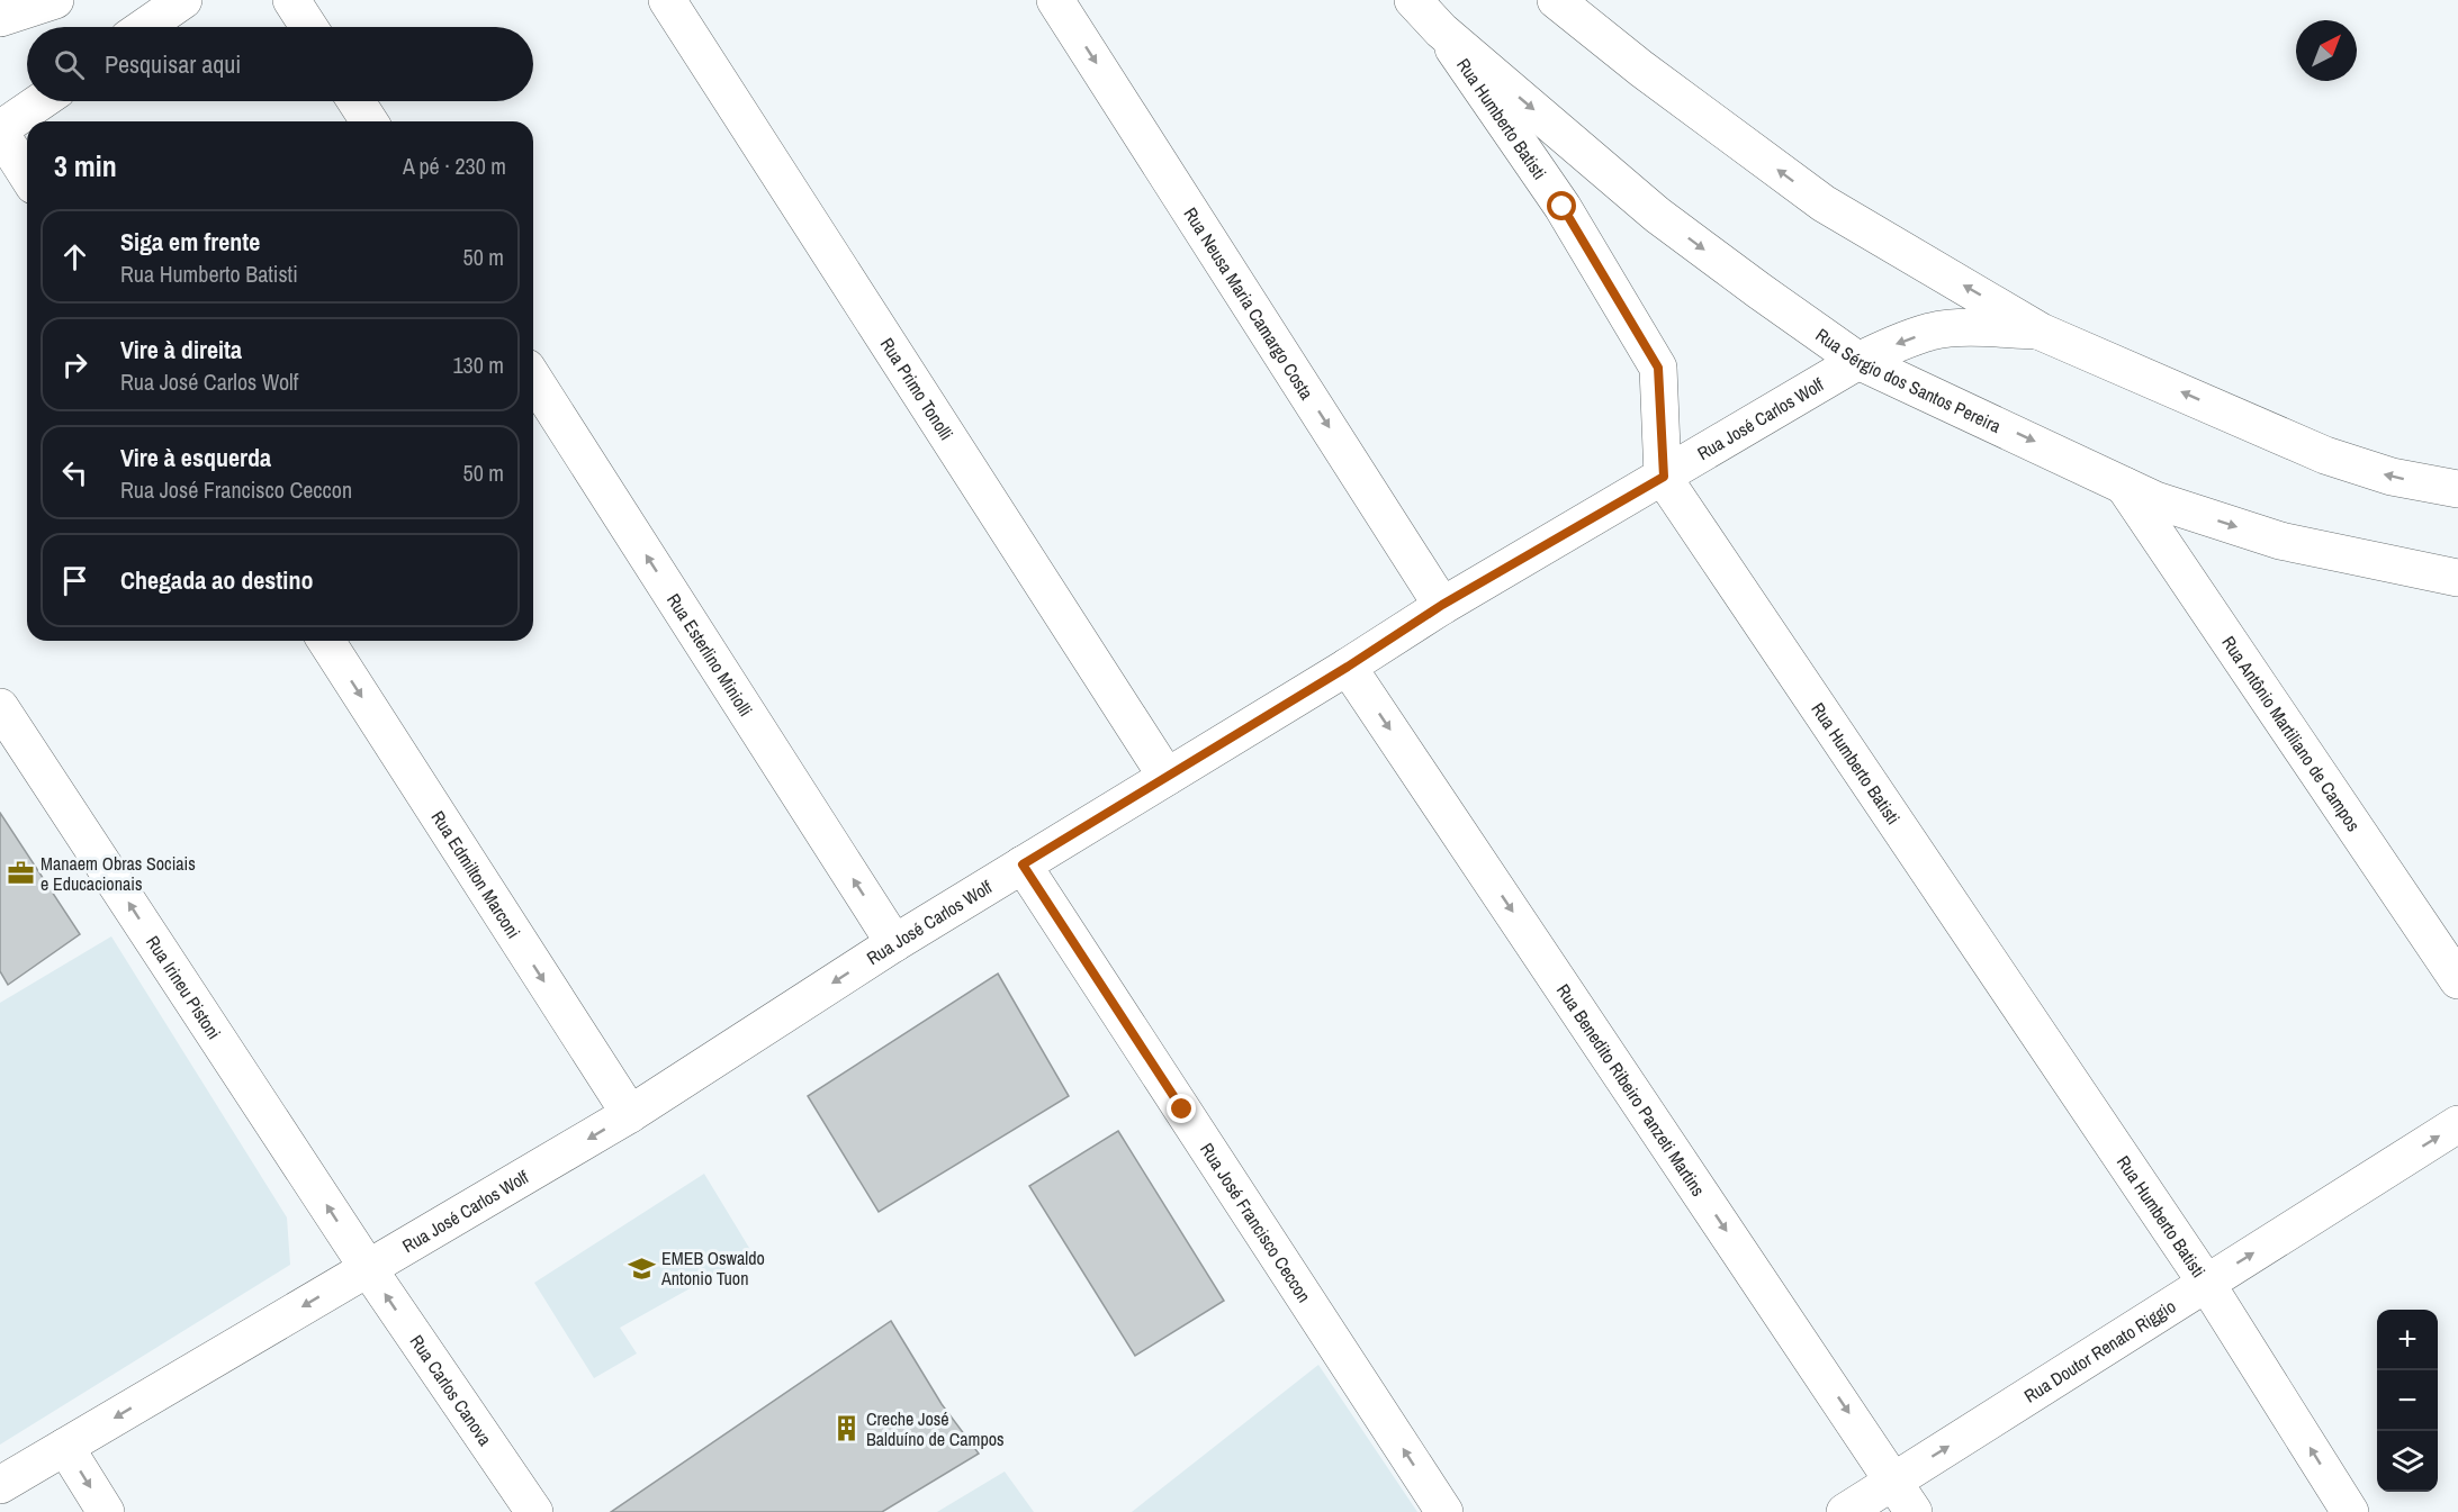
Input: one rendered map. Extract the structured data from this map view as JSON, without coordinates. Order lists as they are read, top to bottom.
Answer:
{
  "streets": {
    "street": [
      "Rua Humberto Batisti",
      "Rua Neusa Maria Camargo Costa",
      "Rua Sérgio dos Santos Pereira",
      "Rua Primo Tonolli",
      "Rua José Carlos Wolf",
      "Rua Esterlino Miniolli",
      "Rua Antônio Martiliano de Campos",
      "Rua Edmilton Marconi",
      "Rua Irineu Pistoni",
      "Rua Benedito Ribeiro Panzeti Martins",
      "Rua José Francisco Ceccon",
      "Rua Doutor Renato Riggio",
      "Rua Carlos Canova"
    ]
  },
  "crossings": [
    ["Rua Humberto Batisti", "Rua Sérgio dos Santos Pereira"],
    ["Rua Humberto Batisti", "Rua José Carlos Wolf"],
    ["Rua Humberto Batisti", "Rua Doutor Renato Riggio"],
    ["Rua Neusa Maria Camargo Costa", "Rua José Carlos Wolf"],
    ["Rua Sérgio dos Santos Pereira", "Rua José Carlos Wolf"],
    ["Rua Sérgio dos Santos Pereira", "Rua Antônio Martiliano de Campos"],
    ["Rua Primo Tonolli", "Rua José Carlos Wolf"],
    ["Rua José Carlos Wolf", "Rua Esterlino Miniolli"],
    ["Rua José Carlos Wolf", "Rua Edmilton Marconi"],
    ["Rua José Carlos Wolf", "Rua Irineu Pistoni"],
    ["Rua José Carlos Wolf", "Rua Benedito Ribeiro Panzeti Martins"],
    ["Rua José Carlos Wolf", "Rua José Francisco Ceccon"],
    ["Rua José Carlos Wolf", "Rua Carlos Canova"],
    ["Rua Irineu Pistoni", "Rua Carlos Canova"],
    ["Rua Benedito Ribeiro Panzeti Martins", "Rua Doutor Renato Riggio"]
  ],
  "one_way": [
    "Rua Neusa Maria Camargo Costa",
    "Rua José Carlos Wolf",
    "Rua Esterlino Miniolli",
    "Rua Edmilton Marconi",
    "Rua Irineu Pistoni",
    "Rua Benedito Ribeiro Panzeti Martins",
    "Rua José Francisco Ceccon",
    "Rua Doutor Renato Riggio",
    "Rua Carlos Canova"
  ],
  "places": {
    "office": ["Manaem Obras Sociais e Educacionais"],
    "school or university": ["EMEB Oswaldo Antonio Tuon"],
    "building": ["Creche José Balduíno de Campos"]
  },
  "north": "top right",
  "page": {
    "search": "Pesquisar aqui",
    "heading": ["3 min", "A pé · 230 m"],
    "list": [
      ["Siga em frente", "Rua Humberto Batisti", "50 m"],
      ["Vire à direita", "Rua José Carlos Wolf", "130 m"],
      ["Vire à esquerda", "Rua José Francisco Ceccon", "50 m"],
      "Chegada ao destino"
    ],
    "map_buttons": ["+", "−"]
  }
}
